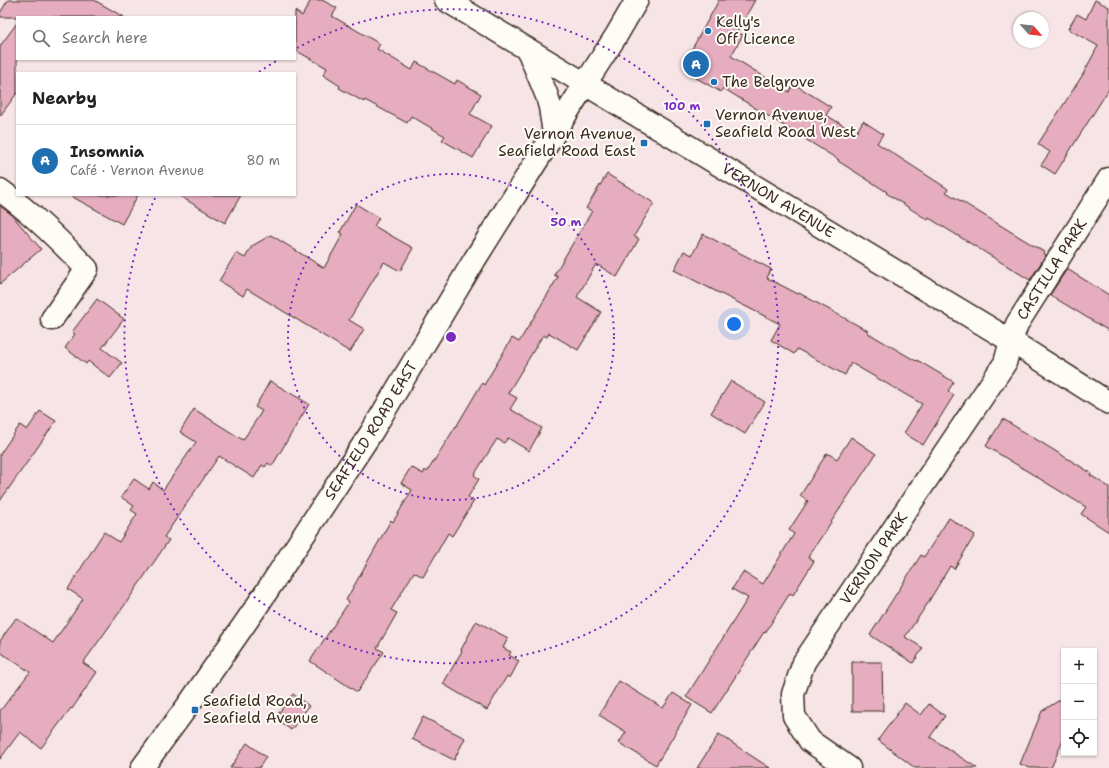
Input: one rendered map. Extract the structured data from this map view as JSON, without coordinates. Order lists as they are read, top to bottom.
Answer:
{
  "streets": {
    "street": [
      "VERNON AVENUE",
      "CASTILLA PARK",
      "SEAFIELD ROAD EAST",
      "VERNON PARK"
    ]
  },
  "crossings": [
    ["VERNON AVENUE", "CASTILLA PARK"],
    ["VERNON AVENUE", "SEAFIELD ROAD EAST"],
    ["VERNON AVENUE", "VERNON PARK"],
    ["CASTILLA PARK", "VERNON PARK"]
  ],
  "places": {
    "other": ["Kelly's Off Licence", "The Belgrove"],
    "transit": ["Vernon Avenue, Seafield Road West", "Vernon Avenue, Seafield Road East", "Seafield Road, Seafield Avenue"]
  },
  "north": "bottom right",
  "page": {
    "search": "Search here",
    "pins": "A",
    "heading": "Nearby",
    "list": [
      {
        "mark": "A",
        "name": "Insomnia",
        "note": "Café · Vernon Avenue",
        "value": "80 m"
      }
    ],
    "map_buttons": ["+", "−"]
  },
  "rings": ["100 m", "50 m"]
}
